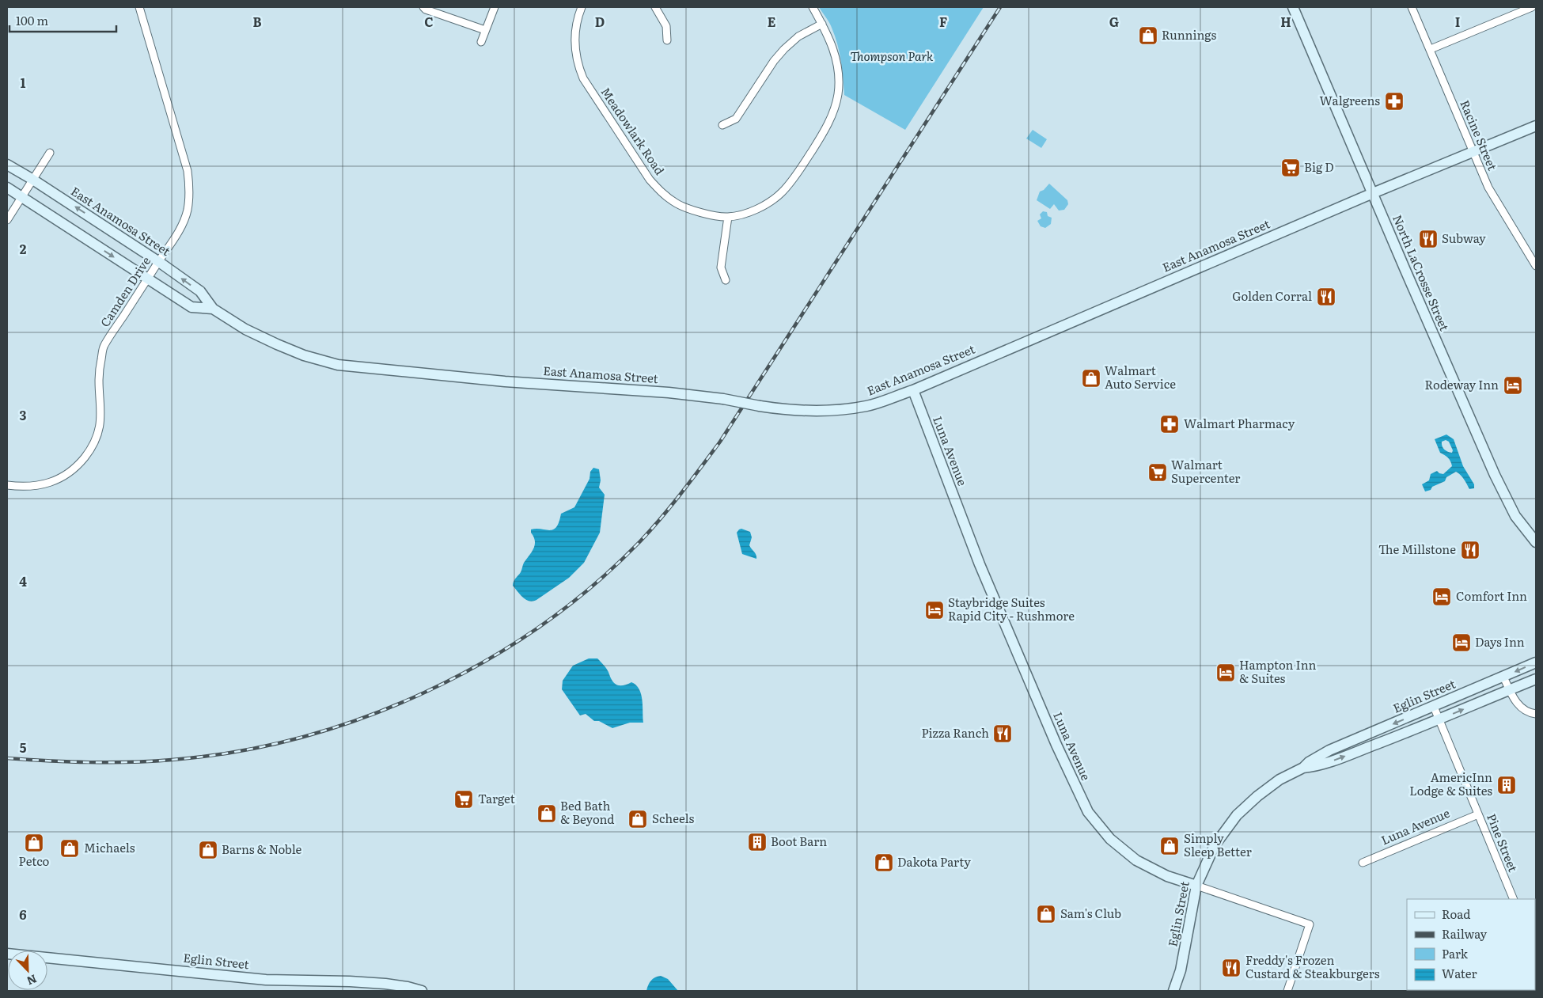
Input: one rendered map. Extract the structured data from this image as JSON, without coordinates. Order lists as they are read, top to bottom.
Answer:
{
  "streets": {
    "main road": [
      "East Anamosa Street",
      "North LaCrosse Street",
      "Luna Avenue",
      "Eglin Street"
    ],
    "street": [
      "Meadowlark Road",
      "Racine Street",
      "Camden Drive",
      "Pine Street"
    ]
  },
  "crossings": [
    ["Racine Street", "East Anamosa Street"],
    ["East Anamosa Street", "North LaCrosse Street"],
    ["East Anamosa Street", "Camden Drive"],
    ["East Anamosa Street", "Luna Avenue"],
    ["Luna Avenue", "Eglin Street"],
    ["Luna Avenue", "Pine Street"],
    ["Eglin Street", "Pine Street"]
  ],
  "parks": ["Thompson Park"],
  "places": {
    "shop": [
      "Runnings",
      "Walmart Auto Service",
      "Bed Bath & Beyond",
      "Scheels",
      "Petco",
      "Simply Sleep Better",
      "Michaels",
      "Barns & Noble",
      "Dakota Party",
      "Sam's Club"
    ],
    "pharmacy": ["Walgreens", "Walmart Pharmacy"],
    "supermarket": ["Big D", "Walmart Supercenter", "Target"],
    "restaurant": [
      "Subway",
      "Golden Corral",
      "The Millstone",
      "Pizza Ranch",
      "Freddy's Frozen Custard & Steakburgers"
    ],
    "hotel": [
      "Rodeway Inn",
      "Comfort Inn",
      "Staybridge Suites Rapid City - Rushmore",
      "Days Inn",
      "Hampton Inn & Suites"
    ],
    "building": ["AmericInn Lodge & Suites", "Boot Barn"]
  },
  "legend": [
    "Road",
    "Railway",
    "Park",
    "Water"
  ],
  "scale_bar": "100 m",
  "north": "bottom right",
  "grid": {
    "columns": [
      "B",
      "C",
      "D",
      "E",
      "F",
      "G",
      "H",
      "I"
    ],
    "rows": [
      "1",
      "2",
      "3",
      "4",
      "5",
      "6"
    ]
  }
}
